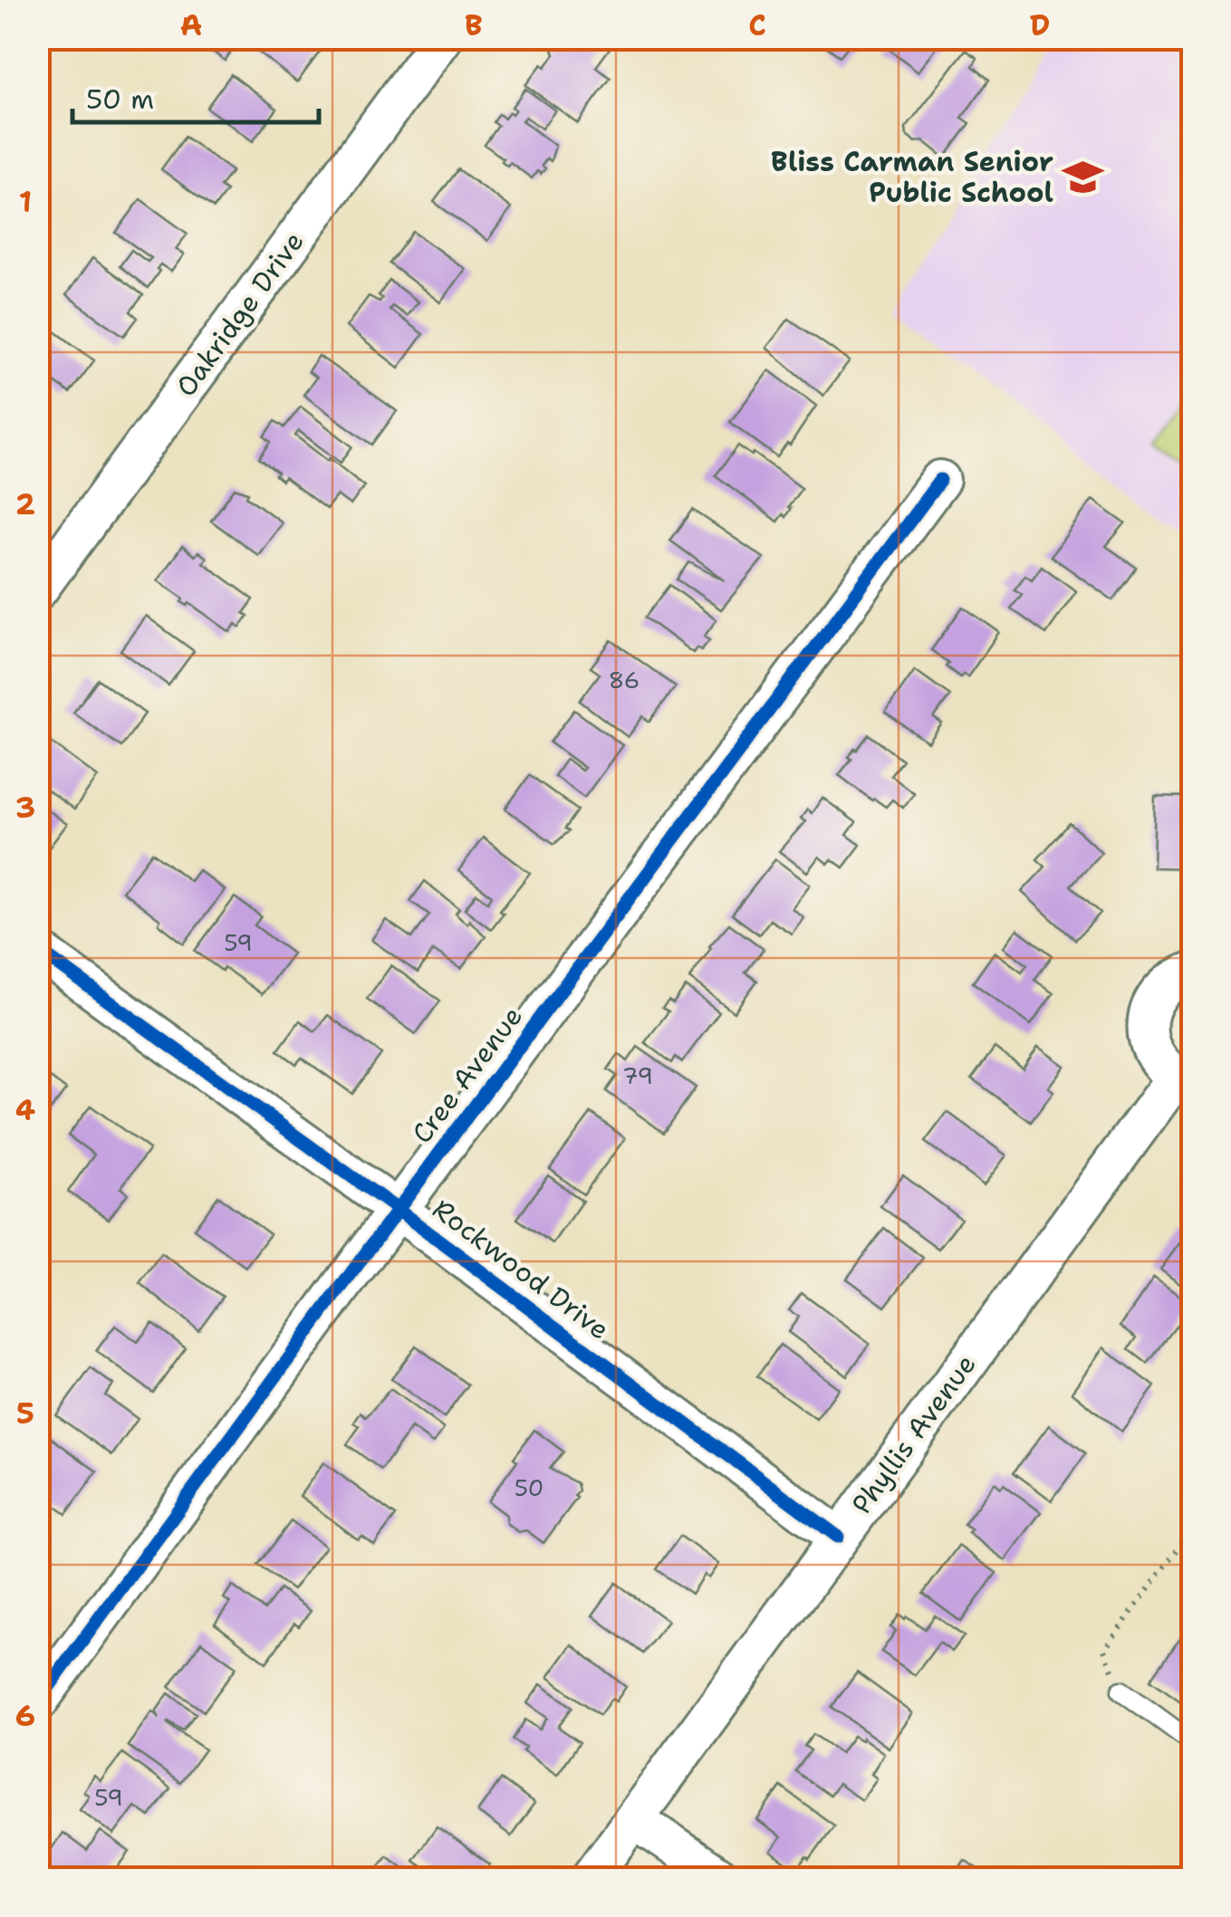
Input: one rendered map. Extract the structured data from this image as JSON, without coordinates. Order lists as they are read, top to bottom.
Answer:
{
  "streets": {
    "street": [
      "Oakridge Drive",
      "Cree Avenue",
      "Rockwood Drive",
      "Phyllis Avenue"
    ]
  },
  "crossings": [
    ["Cree Avenue", "Rockwood Drive"],
    ["Rockwood Drive", "Phyllis Avenue"]
  ],
  "places": {
    "school or university": ["Bliss Carman Senior Public School"]
  },
  "house_numbers": [
    "86",
    "59",
    "79",
    "50",
    "59"
  ],
  "scale_bar": "50 m",
  "grid": {
    "columns": [
      "A",
      "B",
      "C",
      "D"
    ],
    "rows": [
      "1",
      "2",
      "3",
      "4",
      "5",
      "6"
    ]
  }
}
